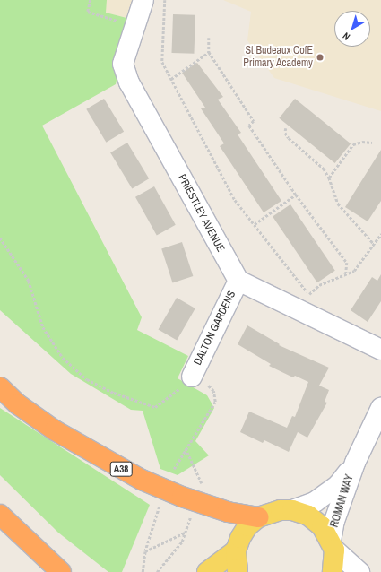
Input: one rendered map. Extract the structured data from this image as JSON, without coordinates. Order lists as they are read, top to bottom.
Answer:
{
  "streets": {
    "highway": ["A38"],
    "street": ["PRIESTLEY AVENUE", "DALTON GARDENS", "ROMAN WAY"]
  },
  "crossings": [
    ["PRIESTLEY AVENUE", "DALTON GARDENS"]
  ],
  "places": ["St Budeaux CofE Primary Academy"],
  "north": "bottom left"
}
